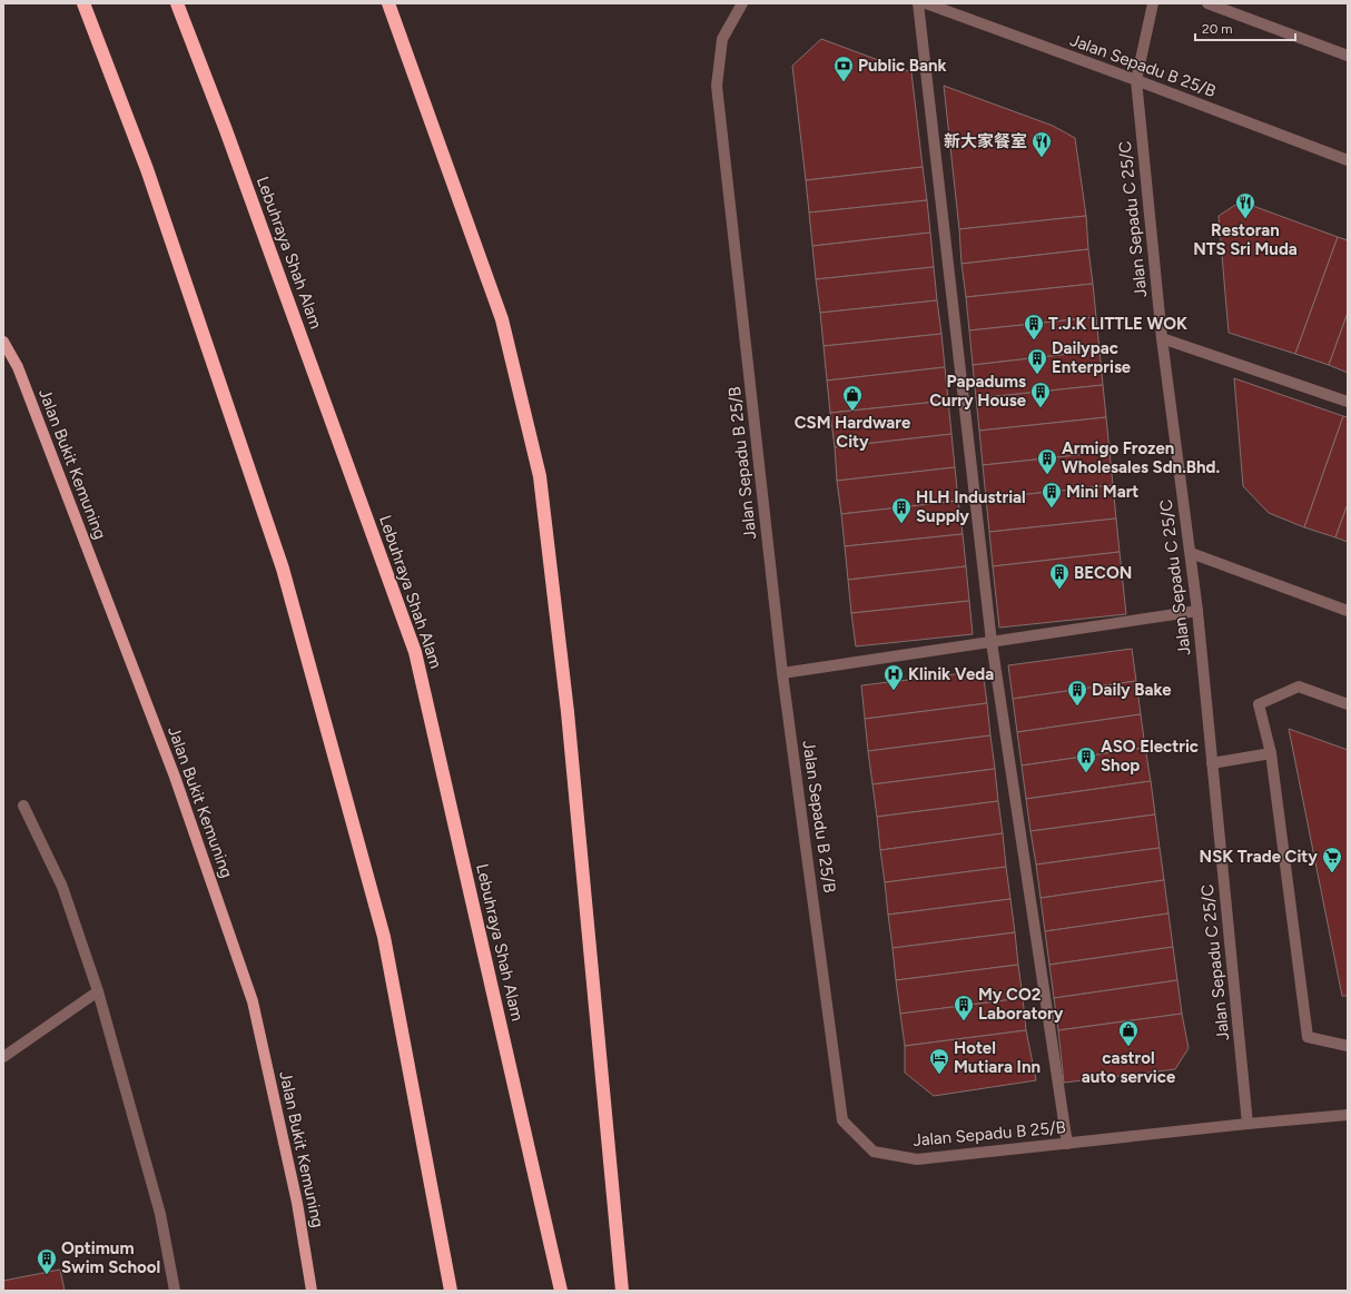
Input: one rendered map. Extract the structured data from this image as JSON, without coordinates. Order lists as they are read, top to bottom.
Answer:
{
  "streets": {
    "highway": ["Lebuhraya Shah Alam"],
    "main road": ["Jalan Bukit Kemuning"],
    "street": ["Jalan Sepadu B 25/B", "Jalan Sepadu C 25/C"]
  },
  "crossings": [
    ["Jalan Sepadu B 25/B", "Jalan Sepadu C 25/C"]
  ],
  "places": {
    "bank": ["Public Bank"],
    "restaurant": ["新大家餐室", "Restoran NTS Sri Muda"],
    "building": [
      "T.J.K LITTLE WOK",
      "Dailypac Enterprise",
      "Papadums Curry House",
      "Armigo Frozen Wholesales Sdn.Bhd.",
      "Mini Mart",
      "HLH Industrial Supply",
      "BECON",
      "Daily Bake",
      "ASO Electric Shop",
      "My CO2 Laboratory",
      "Optimum Swim School"
    ],
    "shop": ["CSM Hardware City", "castrol auto service"],
    "hospital": ["Klinik Veda"],
    "supermarket": ["NSK Trade City"],
    "hotel": ["Hotel Mutiara Inn"]
  },
  "scale_bar": "20 m"
}
